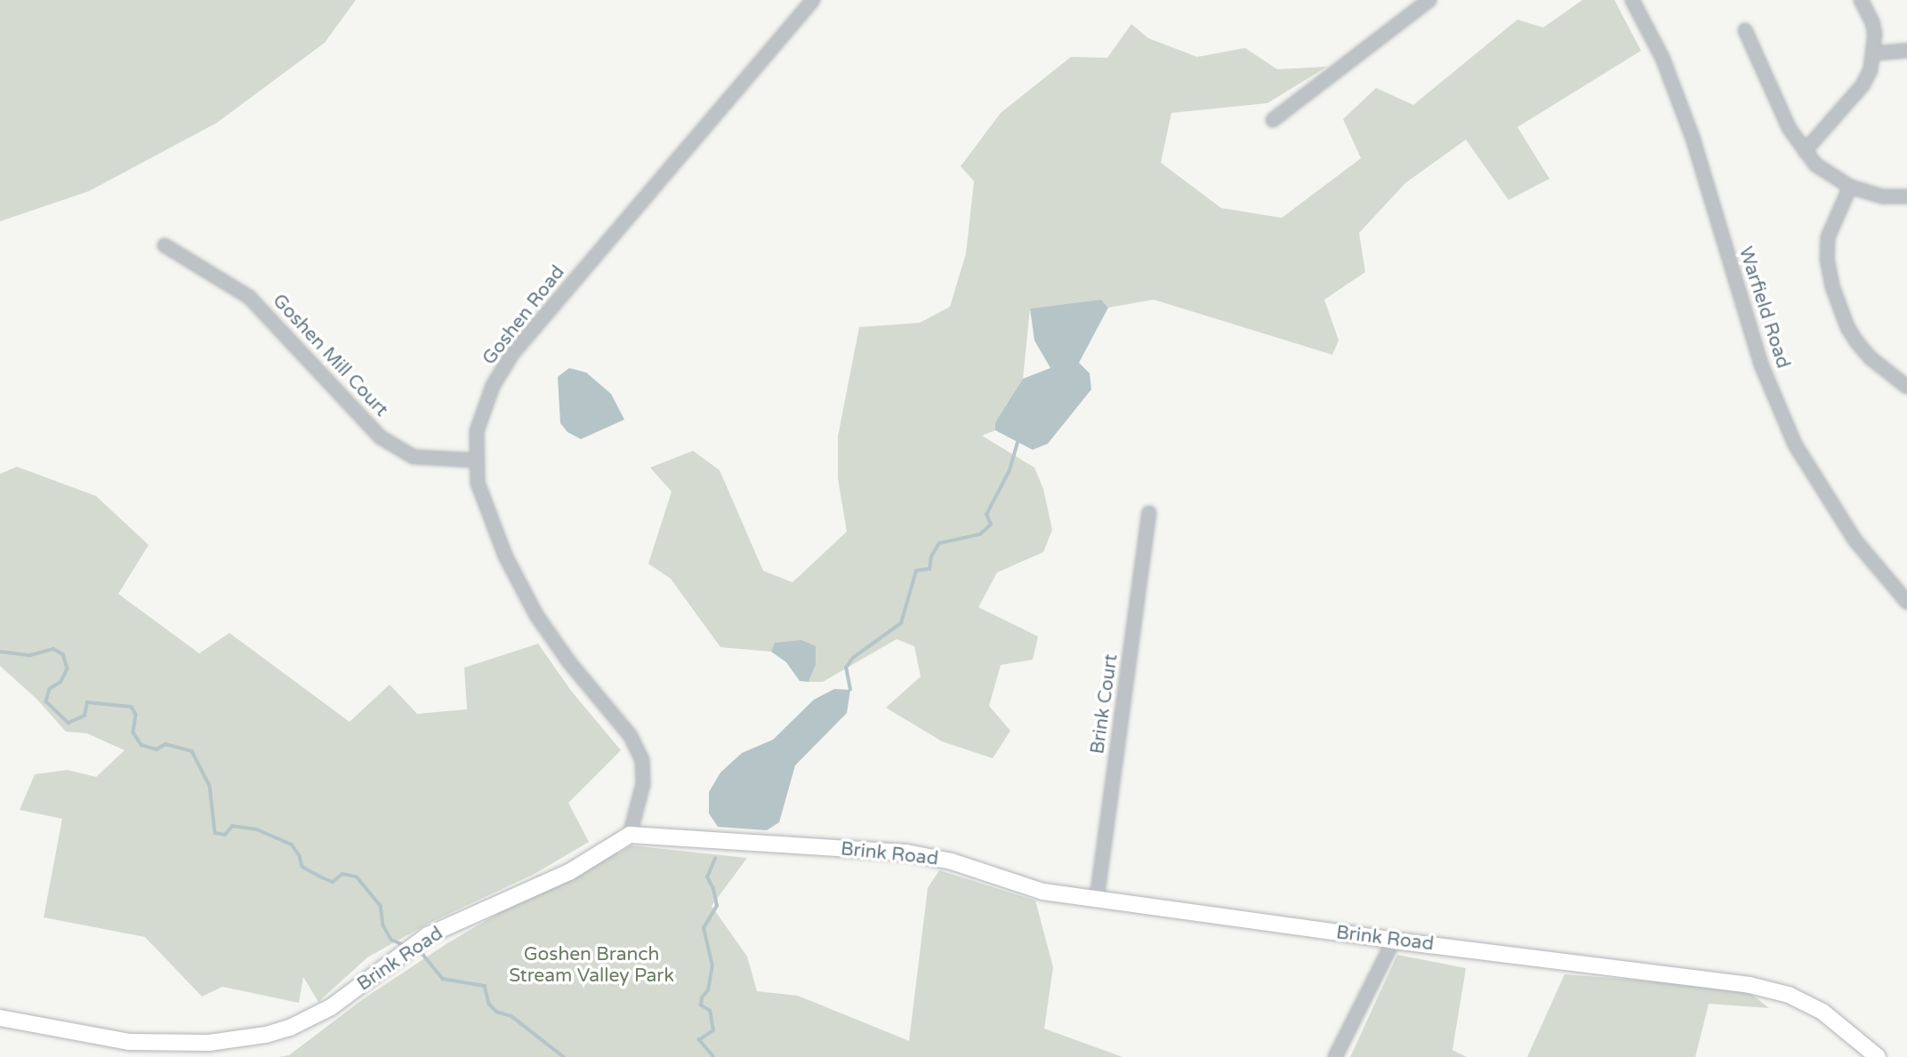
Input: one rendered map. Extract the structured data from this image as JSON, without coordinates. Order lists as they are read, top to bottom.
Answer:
{
  "streets": {
    "main road": ["Brink Road"],
    "street": [
      "Warfield Road",
      "Goshen Road",
      "Goshen Mill Court",
      "Brink Court"
    ]
  },
  "crossings": [
    ["Goshen Road", "Goshen Mill Court"],
    ["Goshen Road", "Brink Road"],
    ["Brink Court", "Brink Road"]
  ],
  "parks": ["Goshen Branch Stream Valley Park"]
}
